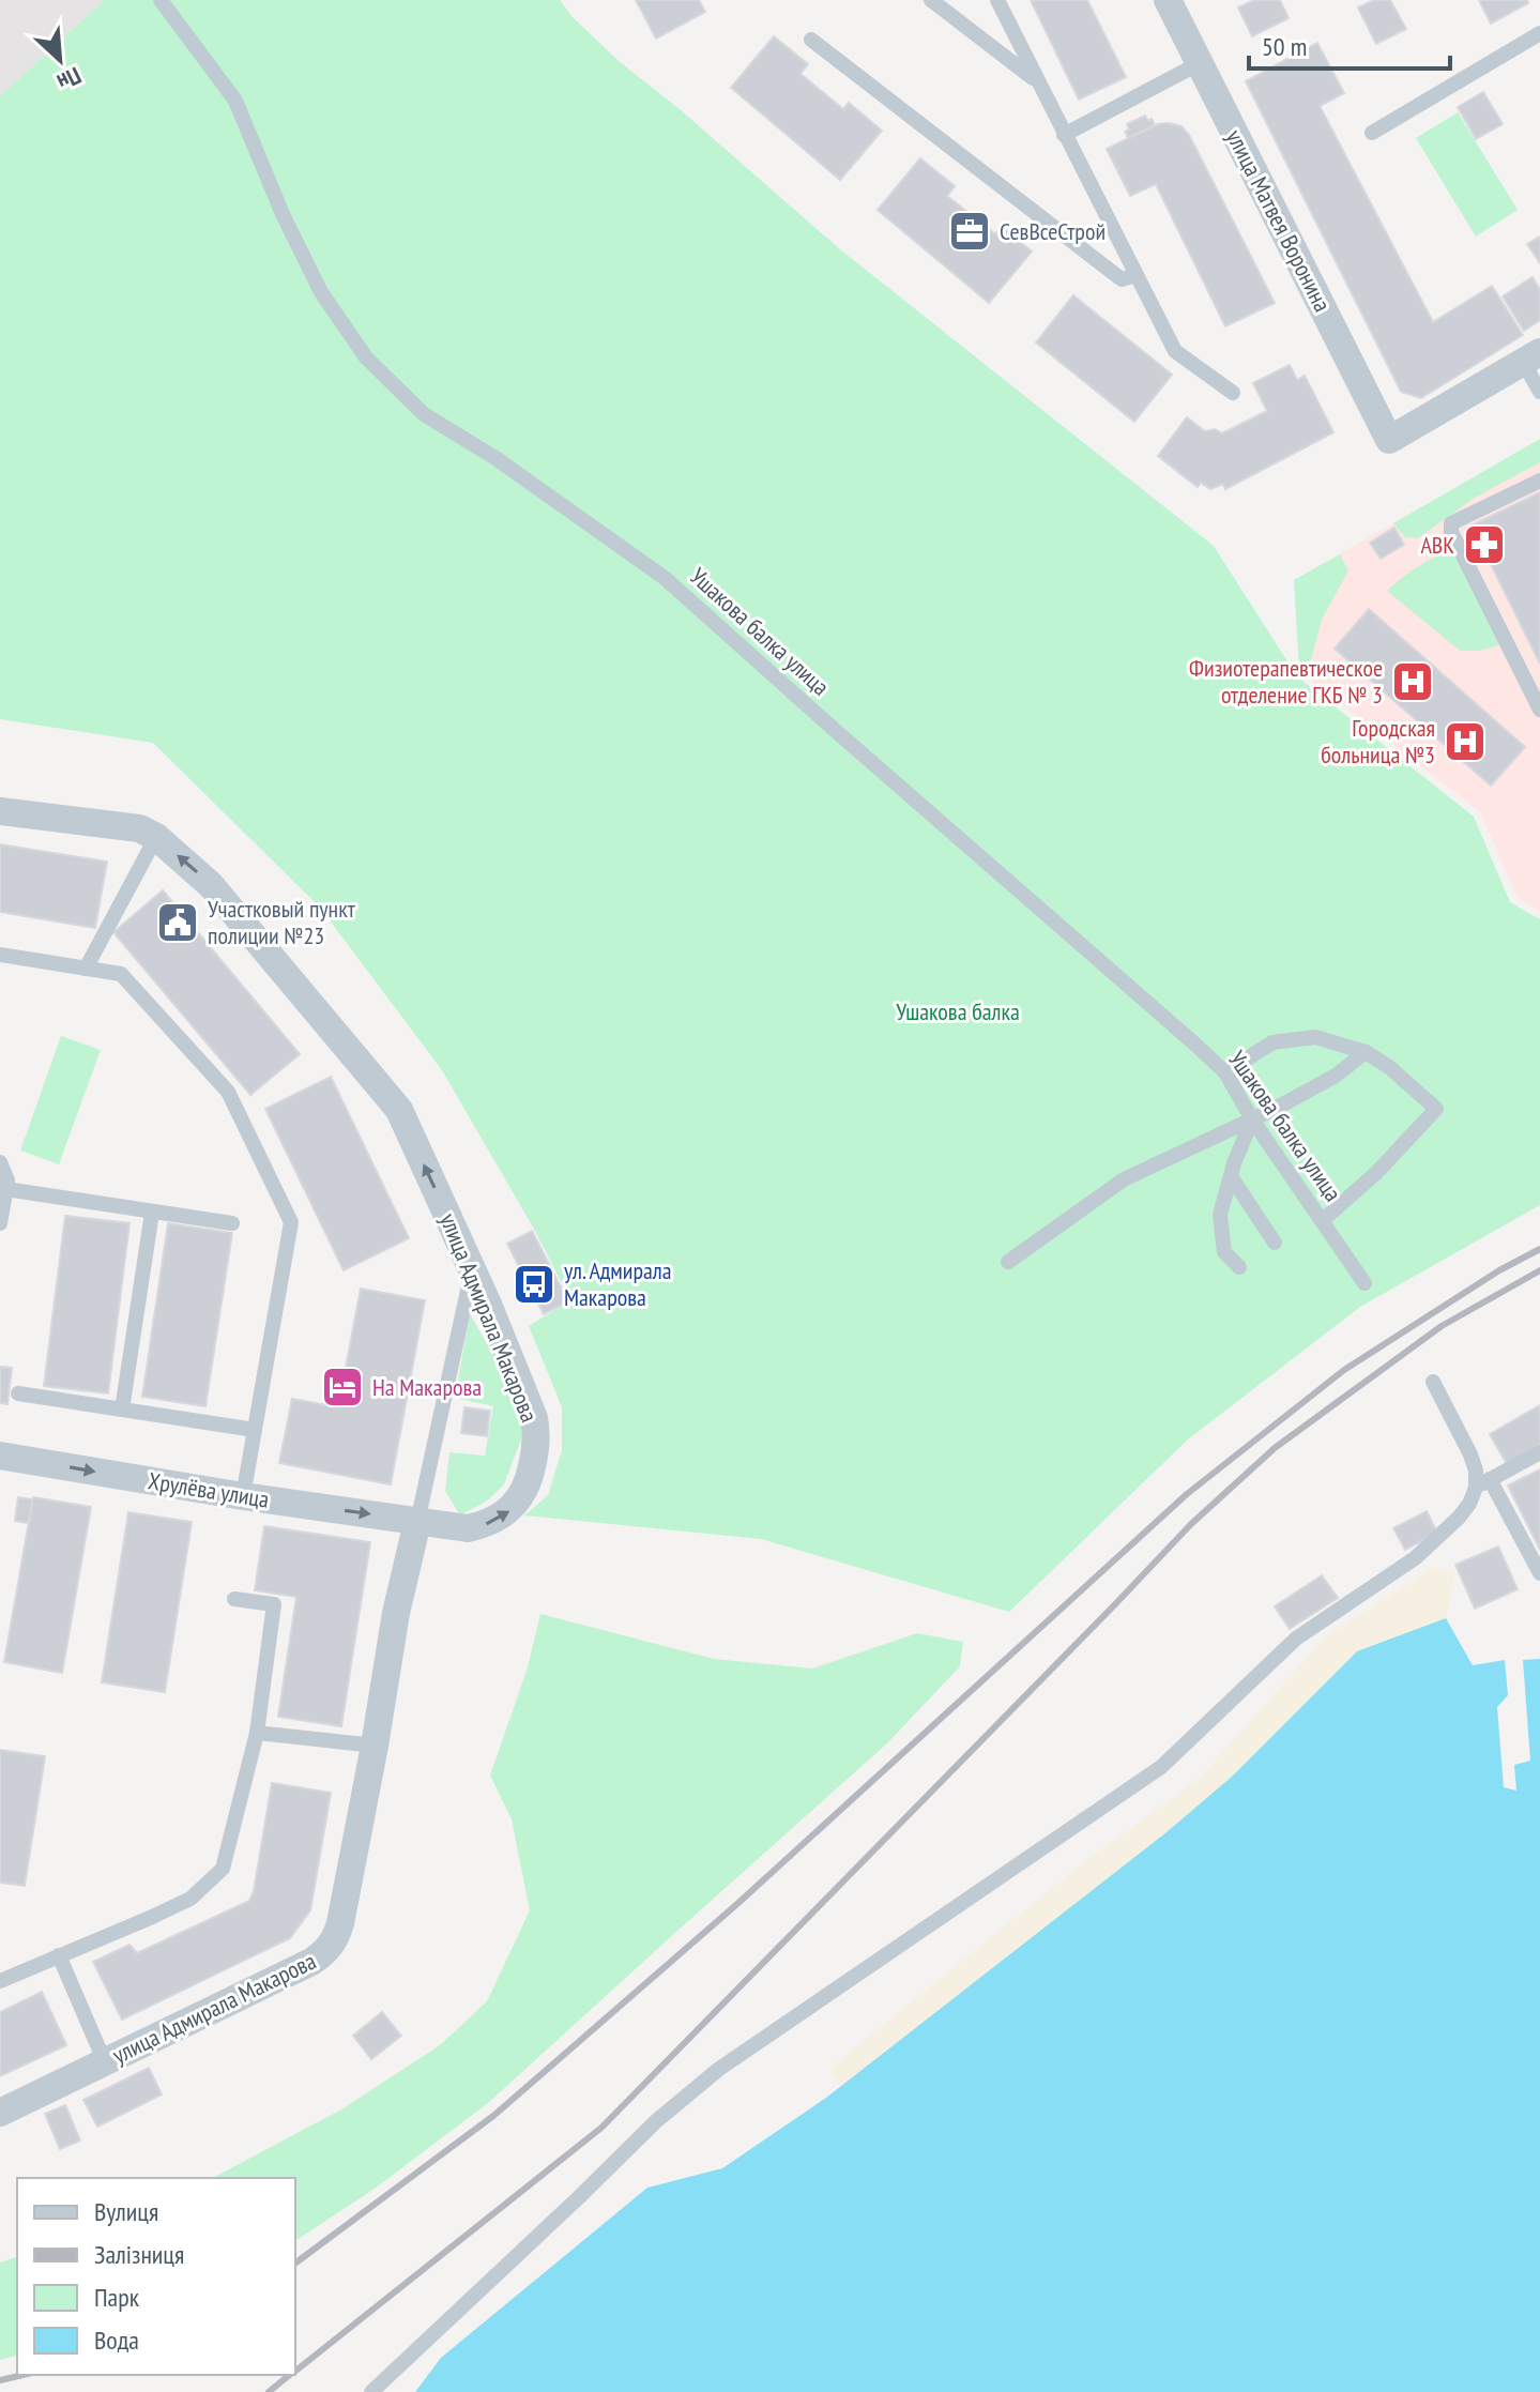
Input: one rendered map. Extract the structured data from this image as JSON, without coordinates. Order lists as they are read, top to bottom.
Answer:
{
  "streets": {
    "street": ["улица Матвея Воронина", "улица Адмирала Макарова", "Хрулёва улица"],
    "lane": ["Ушакова балка улица"]
  },
  "crossings": [
    ["улица Адмирала Макарова", "Хрулёва улица"]
  ],
  "one_way": ["улица Адмирала Макарова", "Хрулёва улица"],
  "parks": ["Ушакова балка"],
  "places": {
    "office": ["СевВсеСтрой"],
    "pharmacy": ["АВК"],
    "hospital": ["Физиотерапевтическое отделение ГКБ № 3", "Городская больница №3"],
    "public building": ["Участковый пункт полиции №23"],
    "bus stop": ["ул. Адмирала Макарова"],
    "hotel": ["На Макарова"]
  },
  "legend": [
    "Вулиця",
    "Залізниця",
    "Парк",
    "Вода"
  ],
  "scale_bar": "50 m",
  "north": "bottom right"
}
